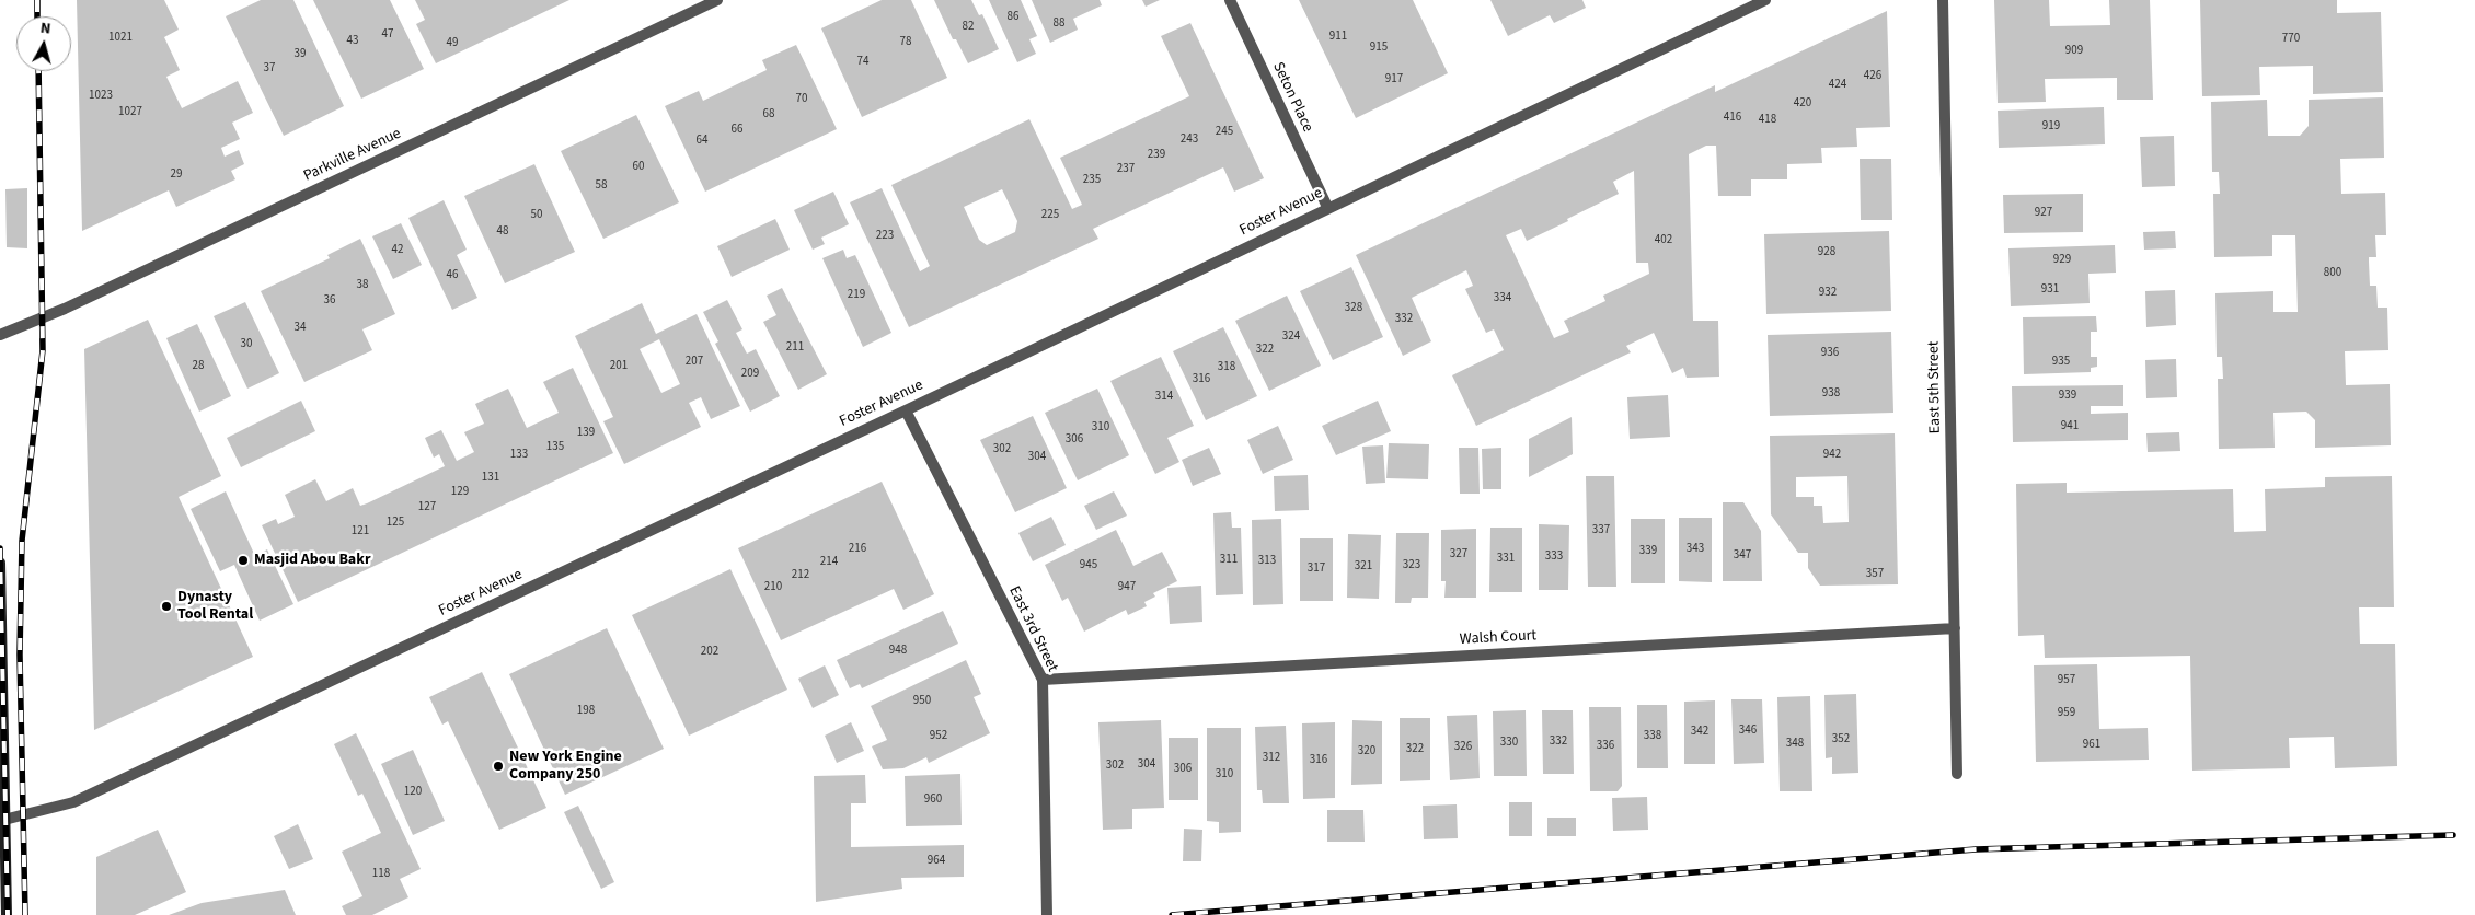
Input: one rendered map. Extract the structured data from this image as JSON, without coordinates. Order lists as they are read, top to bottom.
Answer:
{
  "streets": {
    "street": [
      "Seton Place",
      "Parkville Avenue",
      "Foster Avenue",
      "East 5th Street",
      "East 3rd Street",
      "Walsh Court"
    ]
  },
  "crossings": [
    ["Seton Place", "Foster Avenue"],
    ["Foster Avenue", "East 3rd Street"],
    ["East 5th Street", "Walsh Court"],
    ["East 3rd Street", "Walsh Court"]
  ],
  "places": ["Masjid Abou Bakr", "Dynasty Tool Rental", "New York Engine Company 250"],
  "house_numbers": [
    "86",
    "88",
    "82",
    "47",
    "911",
    "1021",
    "770",
    "43",
    "78",
    "49",
    "915",
    "909",
    "39",
    "74",
    "37",
    "426",
    "917",
    "424",
    "1023",
    "70",
    "420",
    "1027",
    "68",
    "416",
    "418",
    "919",
    "66",
    "245",
    "243",
    "64",
    "239",
    "60",
    "237",
    "29",
    "235",
    "58",
    "927",
    "50",
    "225",
    "48",
    "223",
    "402",
    "42",
    "928",
    "929",
    "800",
    "46",
    "38",
    "931",
    "932",
    "219",
    "334",
    "36",
    "328",
    "332",
    "34",
    "324",
    "30",
    "211",
    "322",
    "936",
    "207",
    "935",
    "28",
    "201",
    "318",
    "209",
    "316",
    "938",
    "939",
    "314",
    "941",
    "310",
    "139",
    "306",
    "135",
    "302",
    "133",
    "942",
    "304",
    "131",
    "129",
    "127",
    "125",
    "337",
    "121",
    "216",
    "343",
    "339",
    "327",
    "347",
    "333",
    "331",
    "311",
    "313",
    "214",
    "945",
    "323",
    "321",
    "317",
    "357",
    "212",
    "210",
    "947",
    "948",
    "202",
    "957",
    "950",
    "198",
    "959",
    "346",
    "342",
    "952",
    "338",
    "352",
    "332",
    "330",
    "348",
    "961",
    "336",
    "326",
    "322",
    "320",
    "312",
    "316",
    "304",
    "302",
    "306",
    "310",
    "120",
    "960",
    "964",
    "118"
  ],
  "north": "top"
}
